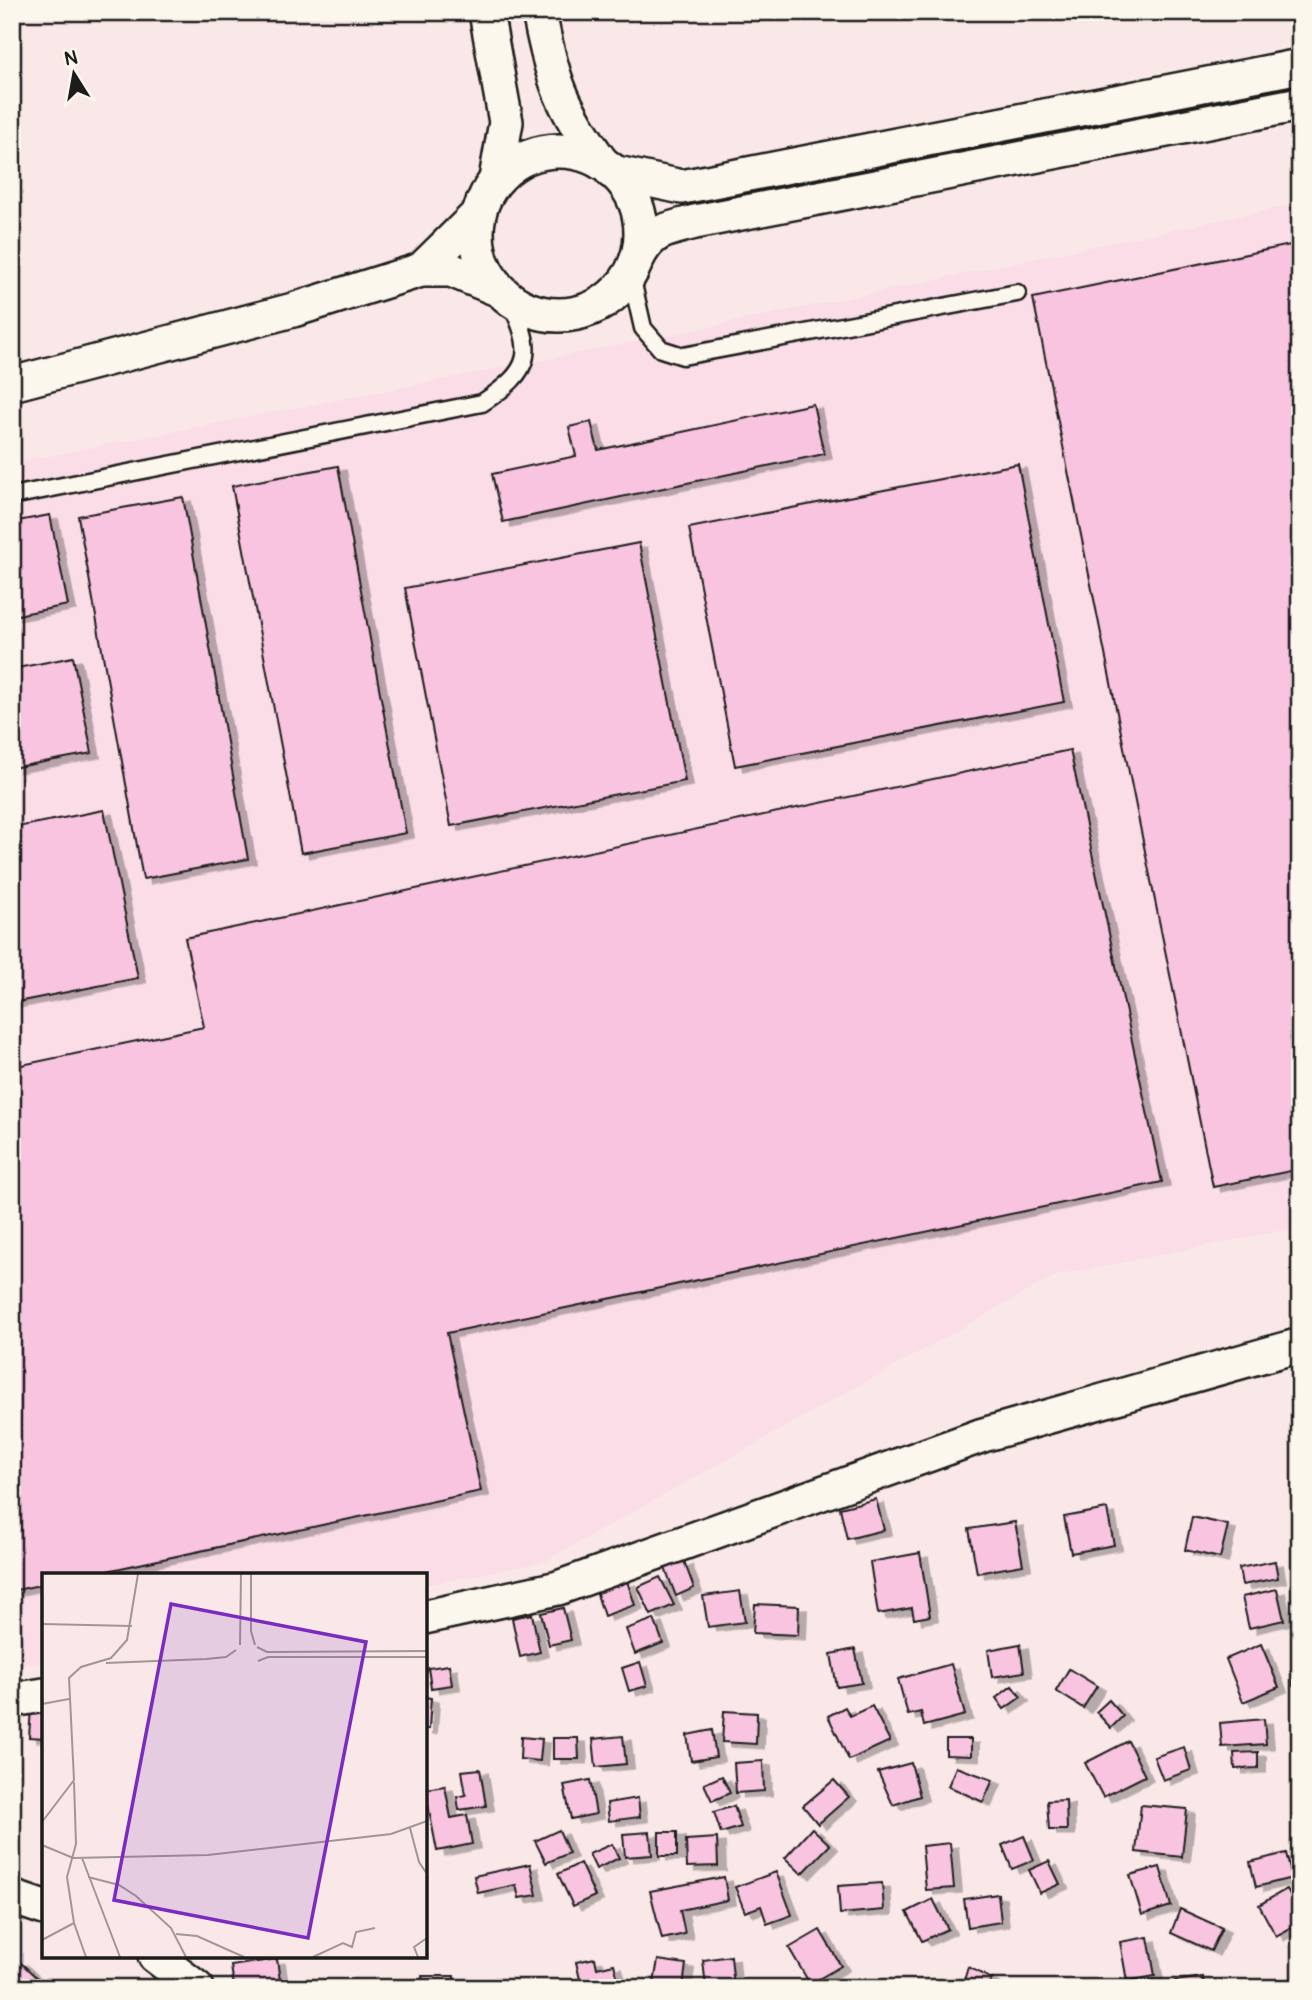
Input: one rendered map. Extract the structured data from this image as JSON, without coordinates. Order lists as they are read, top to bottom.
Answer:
{
  "north": "top"
}
